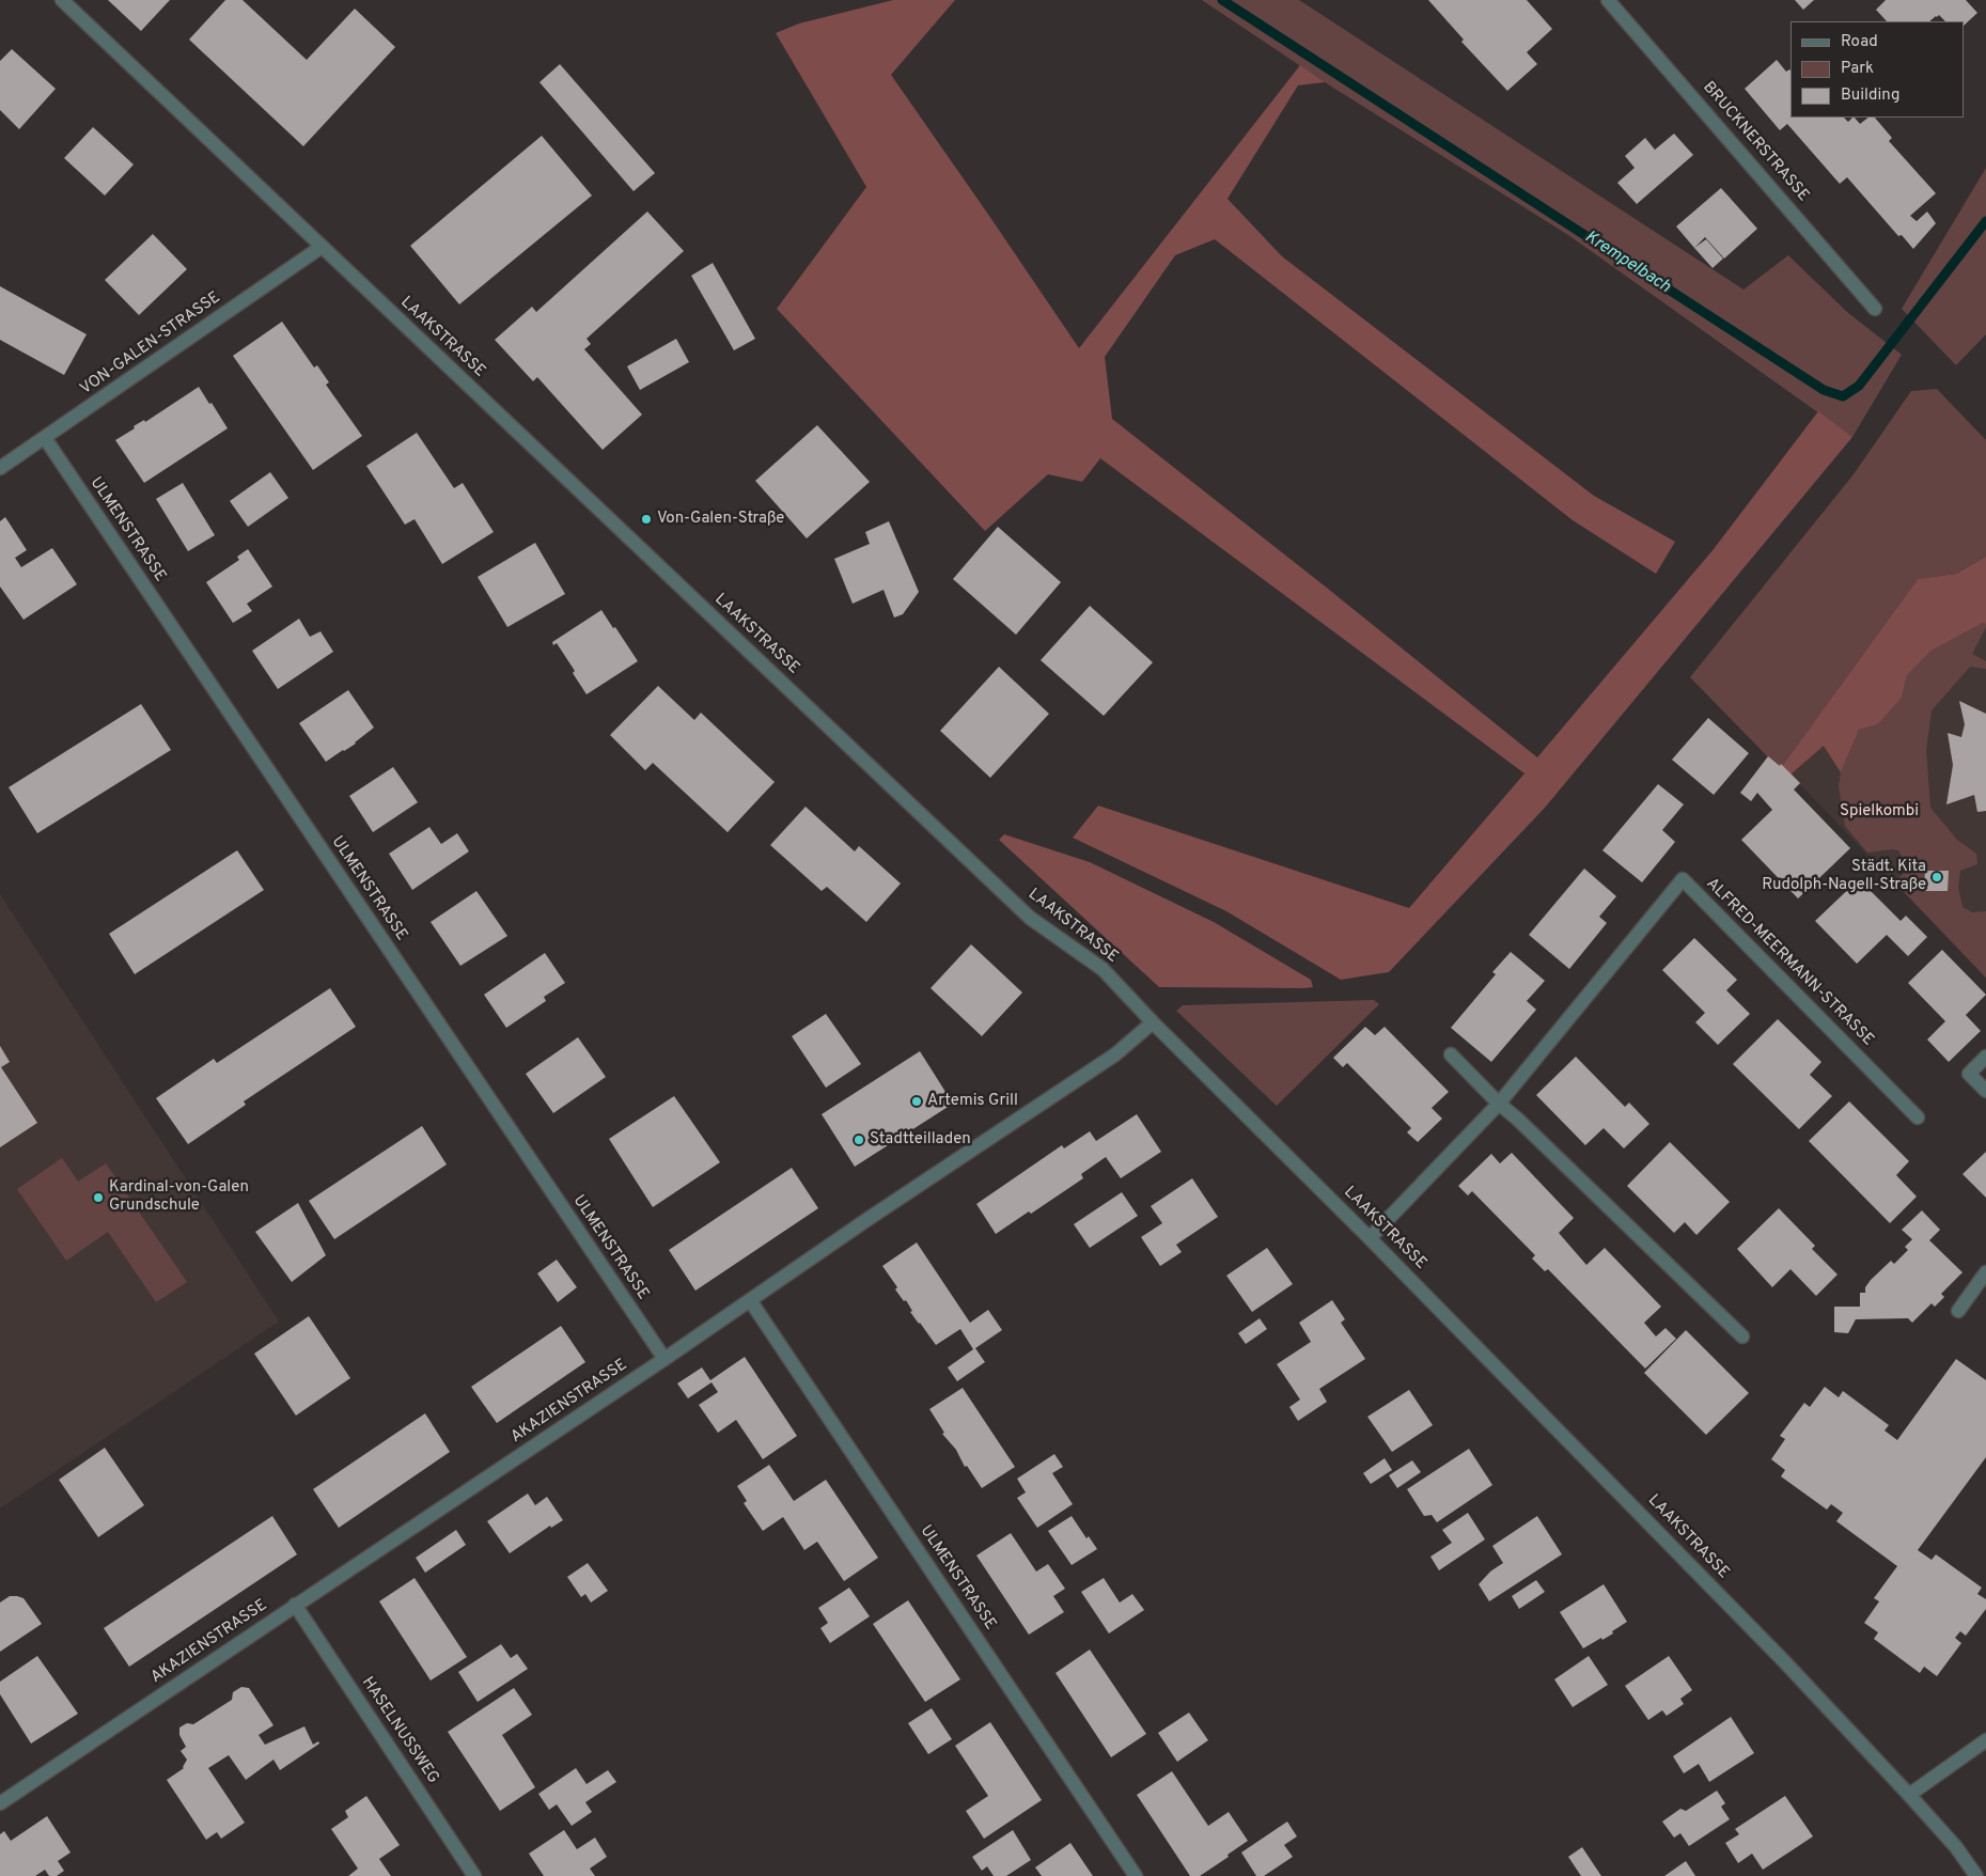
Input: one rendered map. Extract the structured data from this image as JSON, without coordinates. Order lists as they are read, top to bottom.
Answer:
{
  "streets": {
    "street": [
      "BRUCKNERSTRASSE",
      "LAAKSTRASSE",
      "VON-GALEN-STRASSE",
      "ULMENSTRASSE",
      "ALFRED-MEERMANN-STRASSE",
      "AKAZIENSTRASSE",
      "HASELNUSSWEG"
    ]
  },
  "crossings": [
    ["LAAKSTRASSE", "VON-GALEN-STRASSE"],
    ["LAAKSTRASSE", "ALFRED-MEERMANN-STRASSE"],
    ["LAAKSTRASSE", "AKAZIENSTRASSE"],
    ["VON-GALEN-STRASSE", "ULMENSTRASSE"],
    ["ULMENSTRASSE", "AKAZIENSTRASSE"],
    ["AKAZIENSTRASSE", "HASELNUSSWEG"]
  ],
  "water": ["Krempelbach"],
  "parks": ["Spielkombi"],
  "places": [
    "Von-Galen-Straße",
    "Städt. Kita Rudolph-Nagell-Straße",
    "Artemis Grill",
    "Stadtteilladen",
    "Kardinal-von-Galen Grundschule"
  ],
  "legend": ["Road", "Park", "Building"]
}
